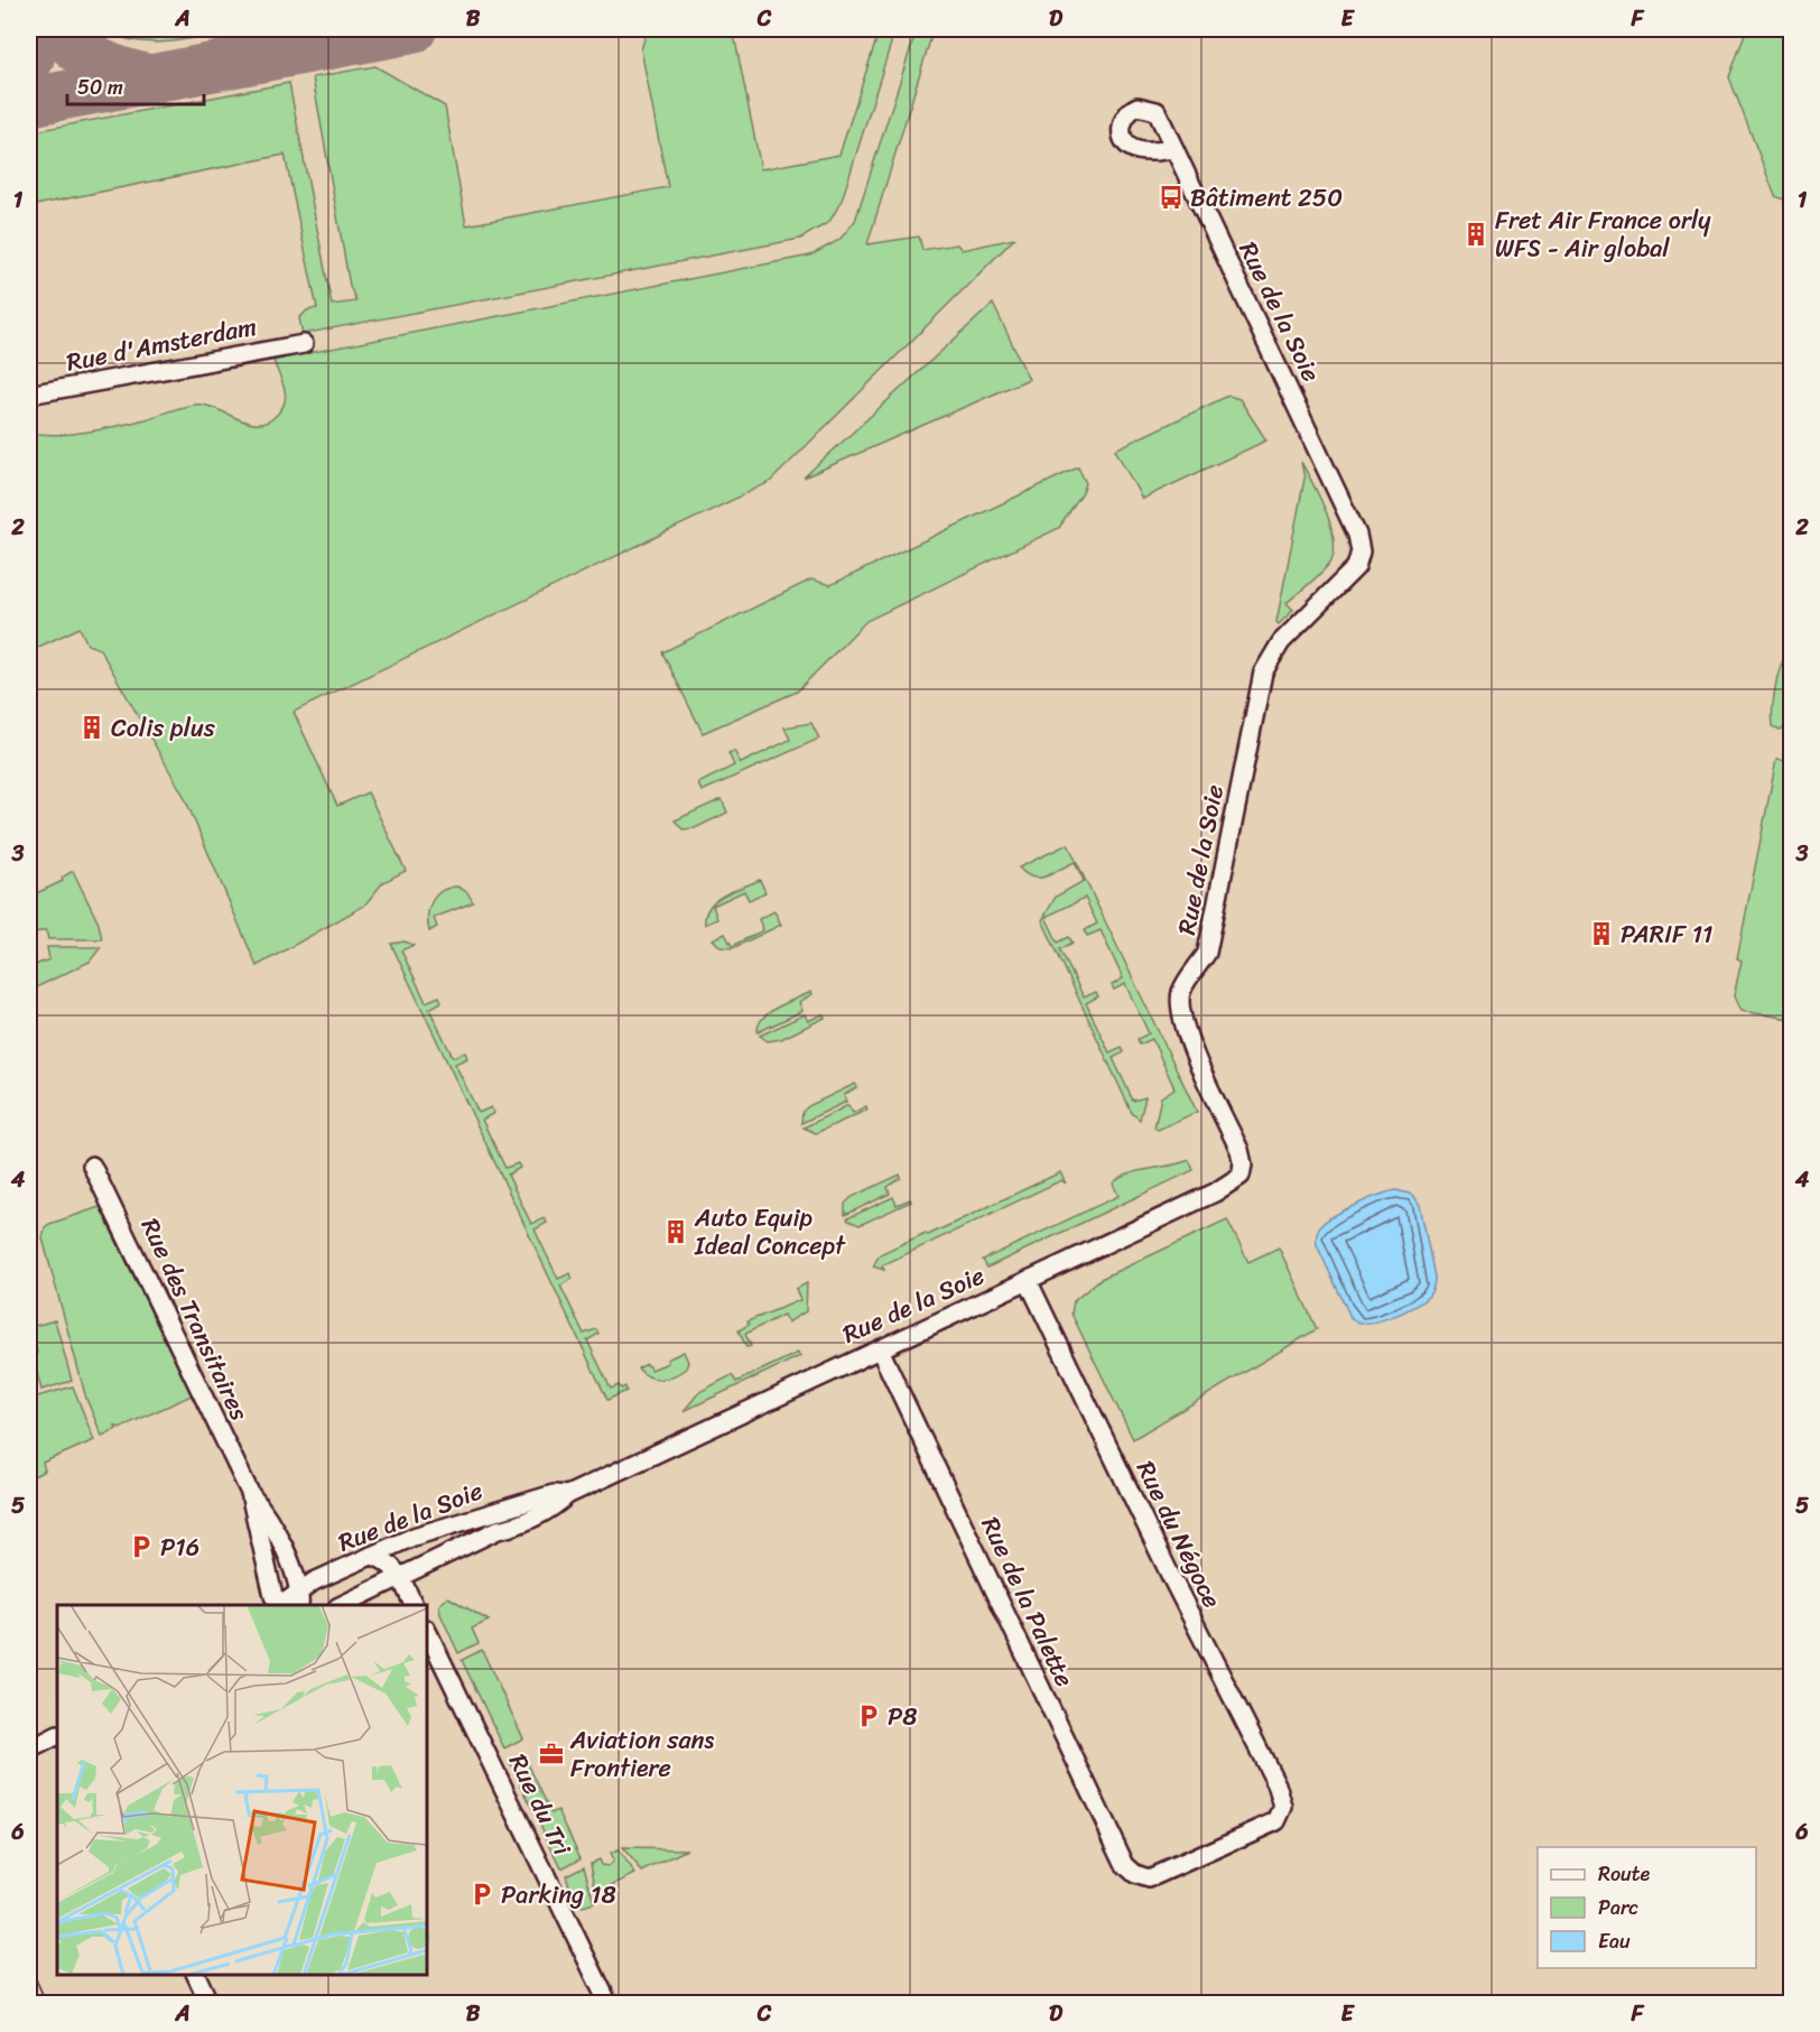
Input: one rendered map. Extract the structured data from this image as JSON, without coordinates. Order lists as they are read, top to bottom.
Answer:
{
  "streets": {
    "street": [
      "Rue de la Soie",
      "Rue d'Amsterdam",
      "Rue des Transitaires",
      "Rue du Négoce",
      "Rue de la Palette",
      "Rue du Tri"
    ]
  },
  "crossings": [
    ["Rue de la Soie", "Rue des Transitaires"],
    ["Rue de la Soie", "Rue du Négoce"],
    ["Rue de la Soie", "Rue de la Palette"],
    ["Rue du Négoce", "Rue de la Palette"]
  ],
  "places": {
    "bus stop": ["Bâtiment 250"],
    "building": [
      "Fret Air France orly WFS - Air global",
      "Colis plus",
      "PARIF 11",
      "Auto Equip Ideal Concept"
    ],
    "parking": ["P16", "P8", "Parking 18"],
    "office": ["Aviation sans Frontiere"]
  },
  "legend": ["Route", "Parc", "Eau"],
  "scale_bar": "50 m",
  "grid": {
    "columns": [
      "A",
      "B",
      "C",
      "D",
      "E",
      "F"
    ],
    "rows": [
      "1",
      "2",
      "3",
      "4",
      "5",
      "6"
    ]
  }
}
